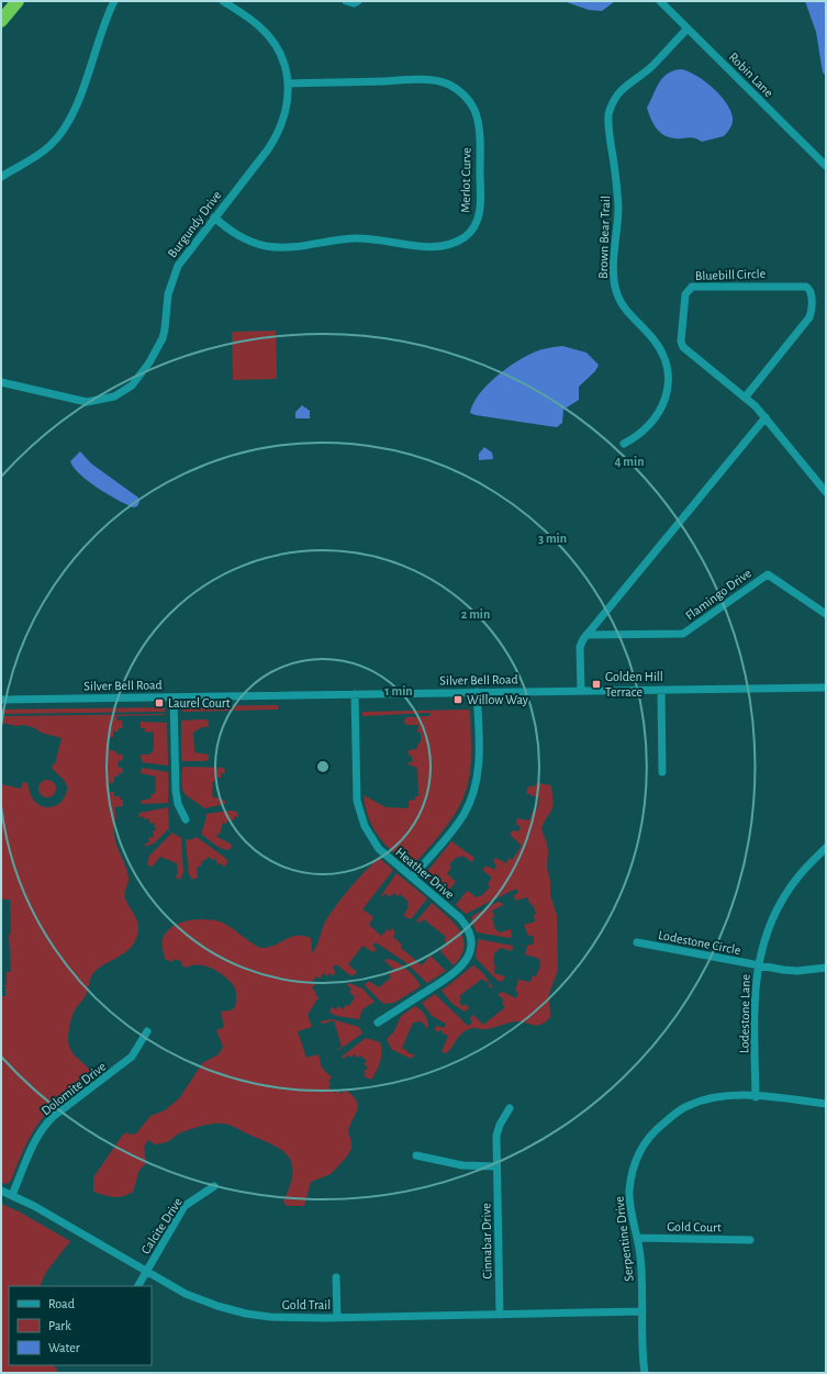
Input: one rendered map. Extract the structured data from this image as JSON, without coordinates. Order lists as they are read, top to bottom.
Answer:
{
  "streets": {
    "street": [
      "Robin Lane",
      "Merlot Curve",
      "Burgundy Drive",
      "Brown Bear Trail",
      "Bluebill Circle",
      "Flamingo Drive",
      "Silver Bell Road",
      "Heather Drive",
      "Lodestone Circle",
      "Lodestone Lane",
      "Dolomite Drive",
      "Calcite Drive",
      "Gold Court",
      "Serpentine Drive",
      "Cinnabar Drive",
      "Gold Trail"
    ]
  },
  "crossings": [
    ["Robin Lane", "Brown Bear Trail"],
    ["Merlot Curve", "Burgundy Drive"],
    ["Silver Bell Road", "Heather Drive"],
    ["Lodestone Circle", "Lodestone Lane"],
    ["Lodestone Lane", "Serpentine Drive"],
    ["Dolomite Drive", "Gold Trail"],
    ["Calcite Drive", "Gold Trail"],
    ["Gold Court", "Serpentine Drive"],
    ["Serpentine Drive", "Gold Trail"],
    ["Cinnabar Drive", "Gold Trail"]
  ],
  "places": {
    "transit": ["Golden Hill Terrace", "Willow Way", "Laurel Court"]
  },
  "legend": ["Road", "Park", "Water"],
  "rings": [
    "4 min",
    "3 min",
    "2 min",
    "1 min"
  ]
}
